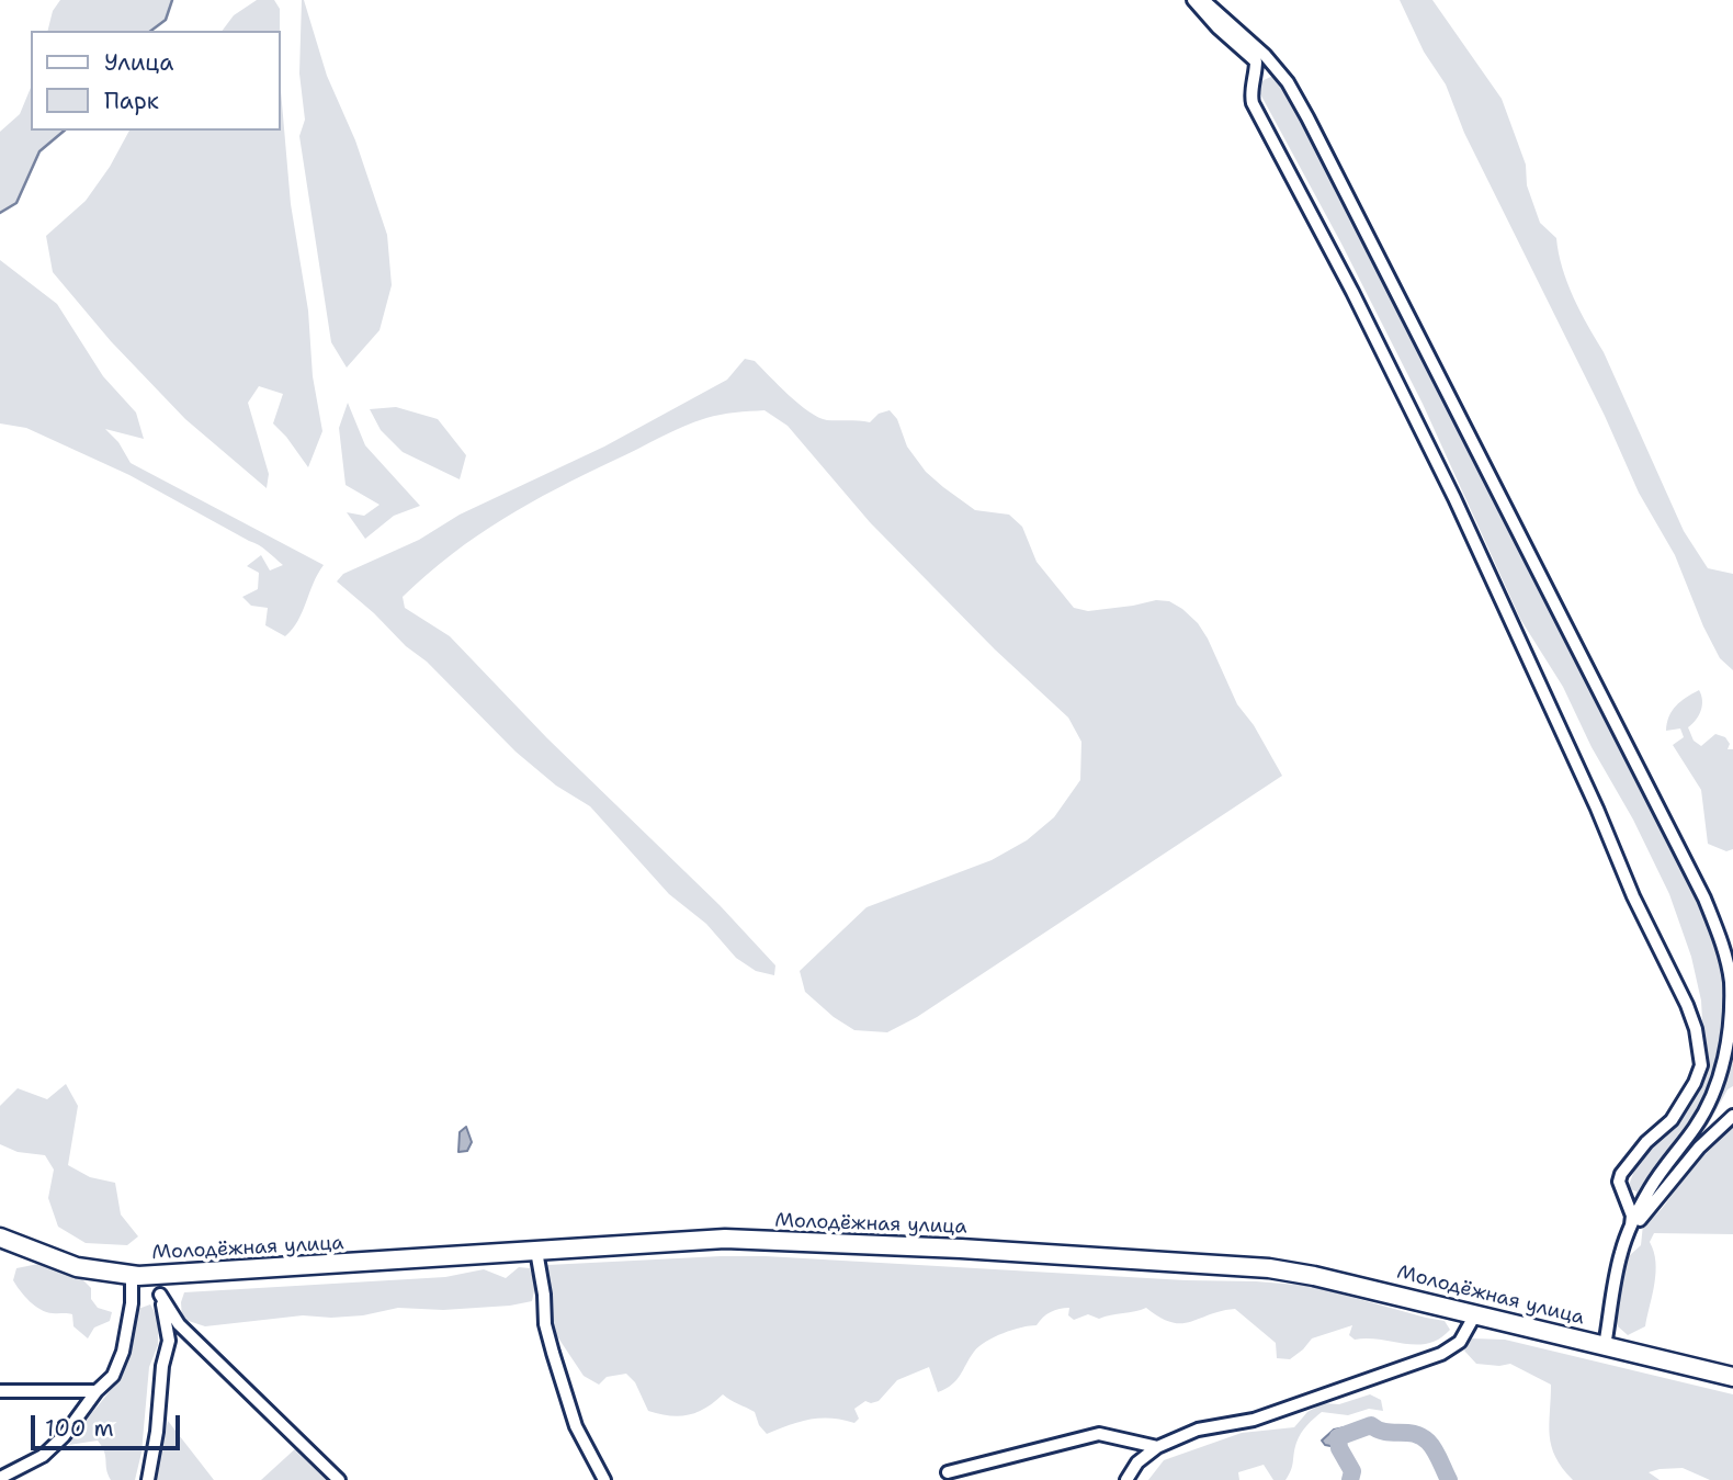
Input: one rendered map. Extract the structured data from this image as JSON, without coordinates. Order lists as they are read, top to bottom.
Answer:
{
  "streets": {
    "main road": ["Молодёжная улица"]
  },
  "legend": ["Улица", "Парк"],
  "scale_bar": "100 m"
}
